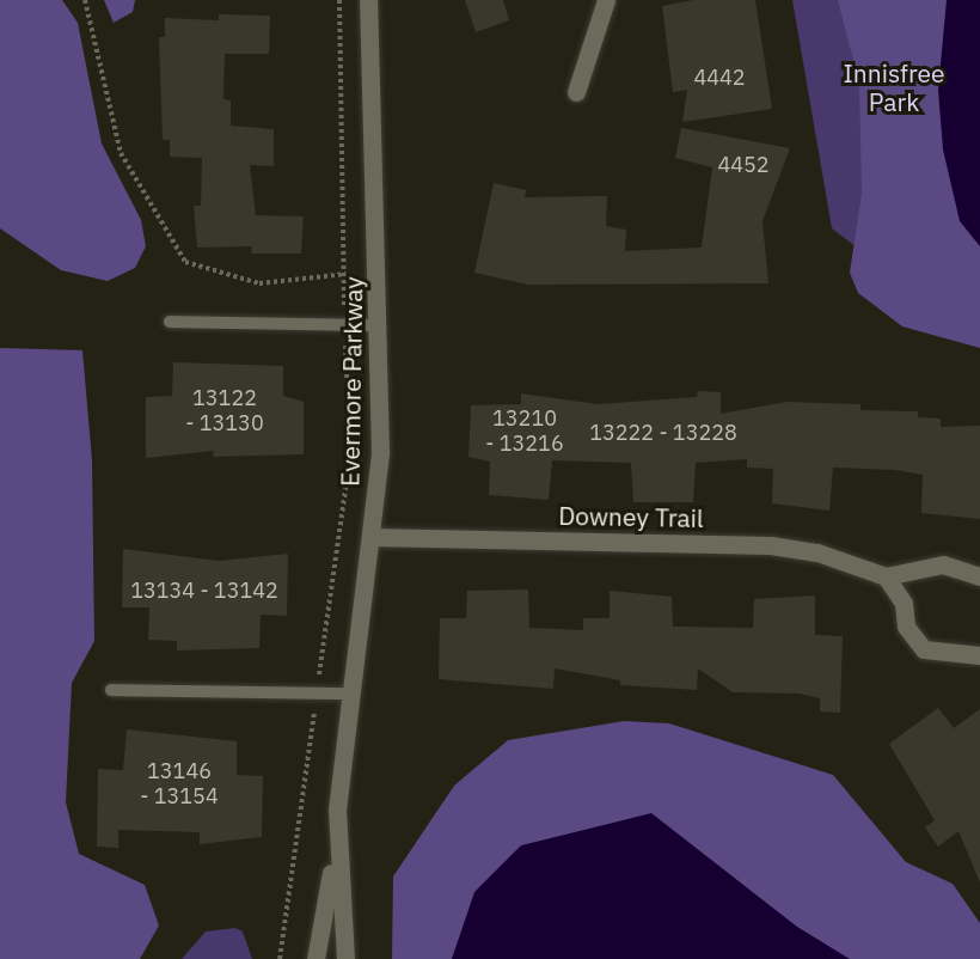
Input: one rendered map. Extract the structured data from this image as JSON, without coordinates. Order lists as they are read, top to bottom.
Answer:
{
  "streets": {
    "street": ["Evermore Parkway", "Downey Trail"]
  },
  "crossings": [
    ["Evermore Parkway", "Downey Trail"]
  ],
  "parks": ["Innisfree Park"],
  "house_numbers": [
    "4442",
    "4452",
    "13122 - 13130",
    "13210 - 13216",
    "13222 - 13228",
    "13134 - 13142",
    "13146 - 13154"
  ]
}
